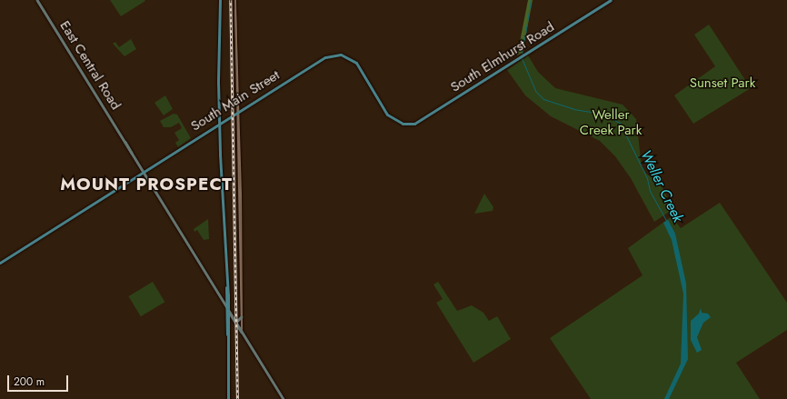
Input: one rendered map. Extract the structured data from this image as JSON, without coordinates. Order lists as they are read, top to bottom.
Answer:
{
  "streets": {
    "main road": ["South Elmhurst Road", "East Central Road", "South Main Street"]
  },
  "crossings": [
    ["South Elmhurst Road", "South Main Street"],
    ["East Central Road", "South Main Street"]
  ],
  "districts": ["MOUNT PROSPECT"],
  "water": ["Weller Creek"],
  "parks": ["Sunset Park", "Weller Creek Park"],
  "scale_bar": "200 m"
}
